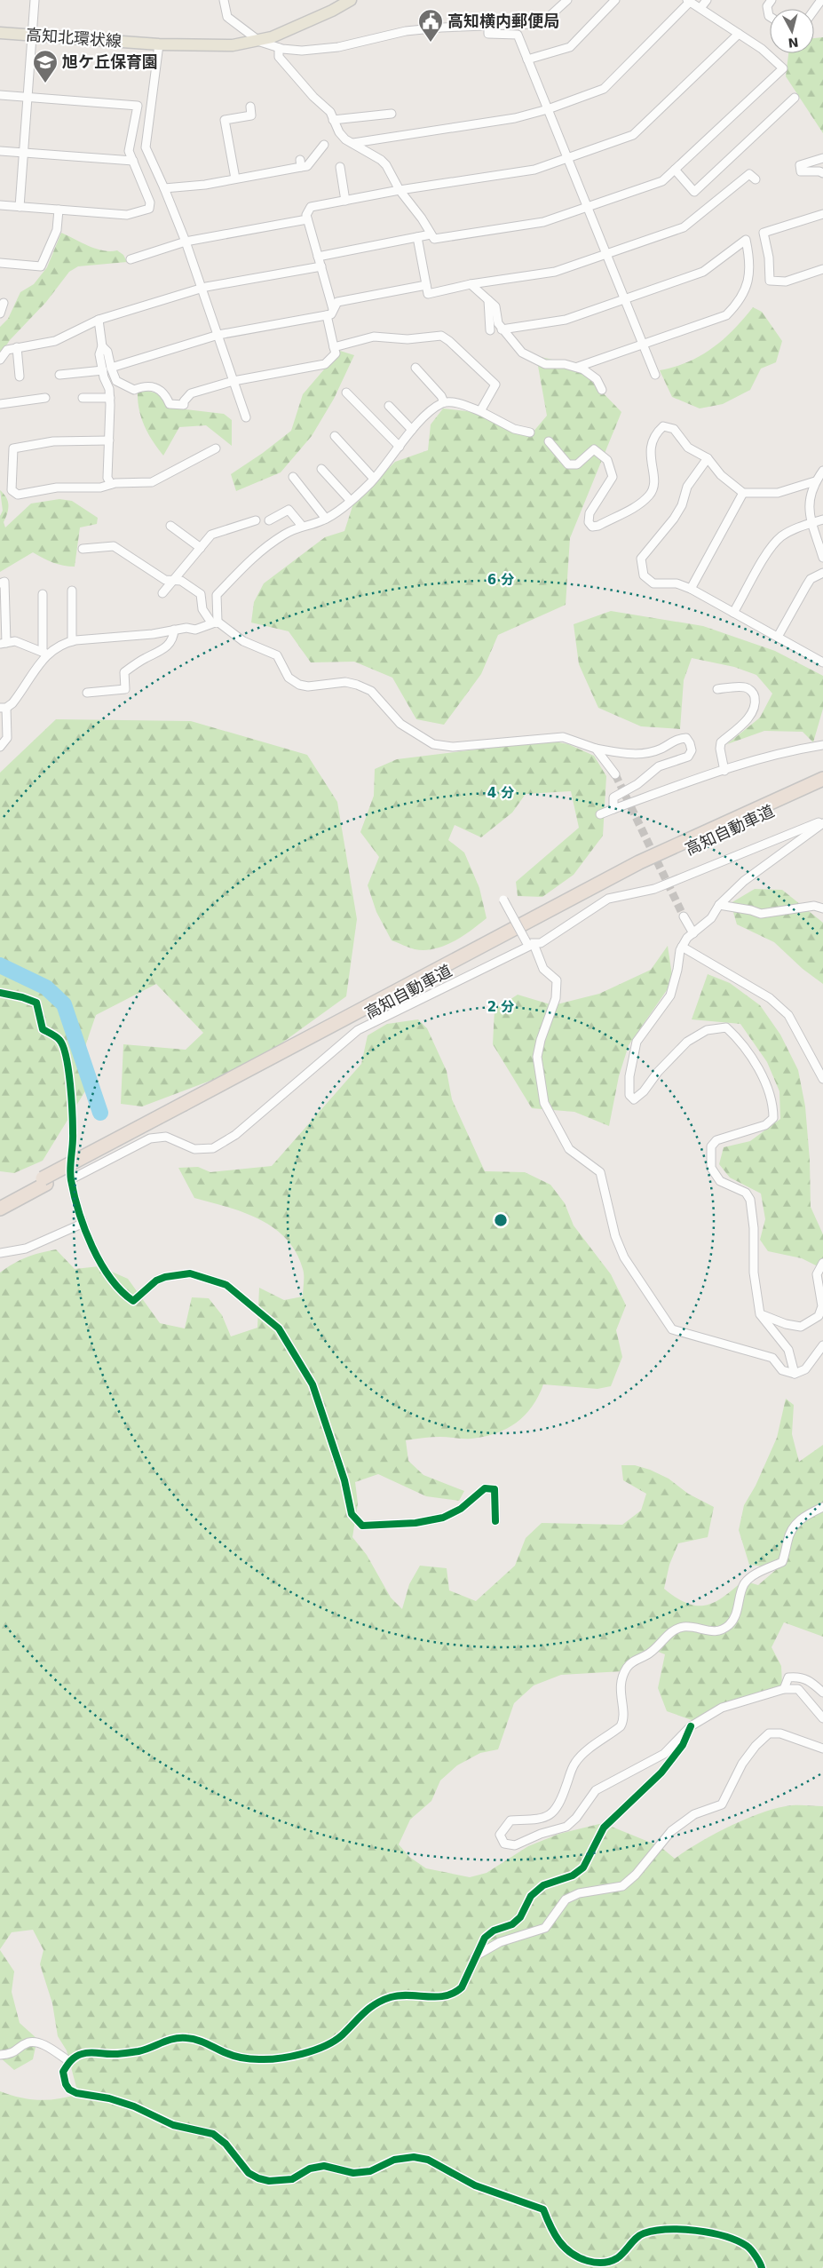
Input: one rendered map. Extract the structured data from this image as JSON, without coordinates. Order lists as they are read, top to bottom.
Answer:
{
  "streets": {
    "highway": ["高知自動車道"],
    "main road": ["高知北環状線"]
  },
  "places": {
    "public building": ["高知横内郵便局"],
    "school or university": ["旭ケ丘保育園"]
  },
  "north": "bottom",
  "rings": ["6 分", "4 分", "2 分"]
}
